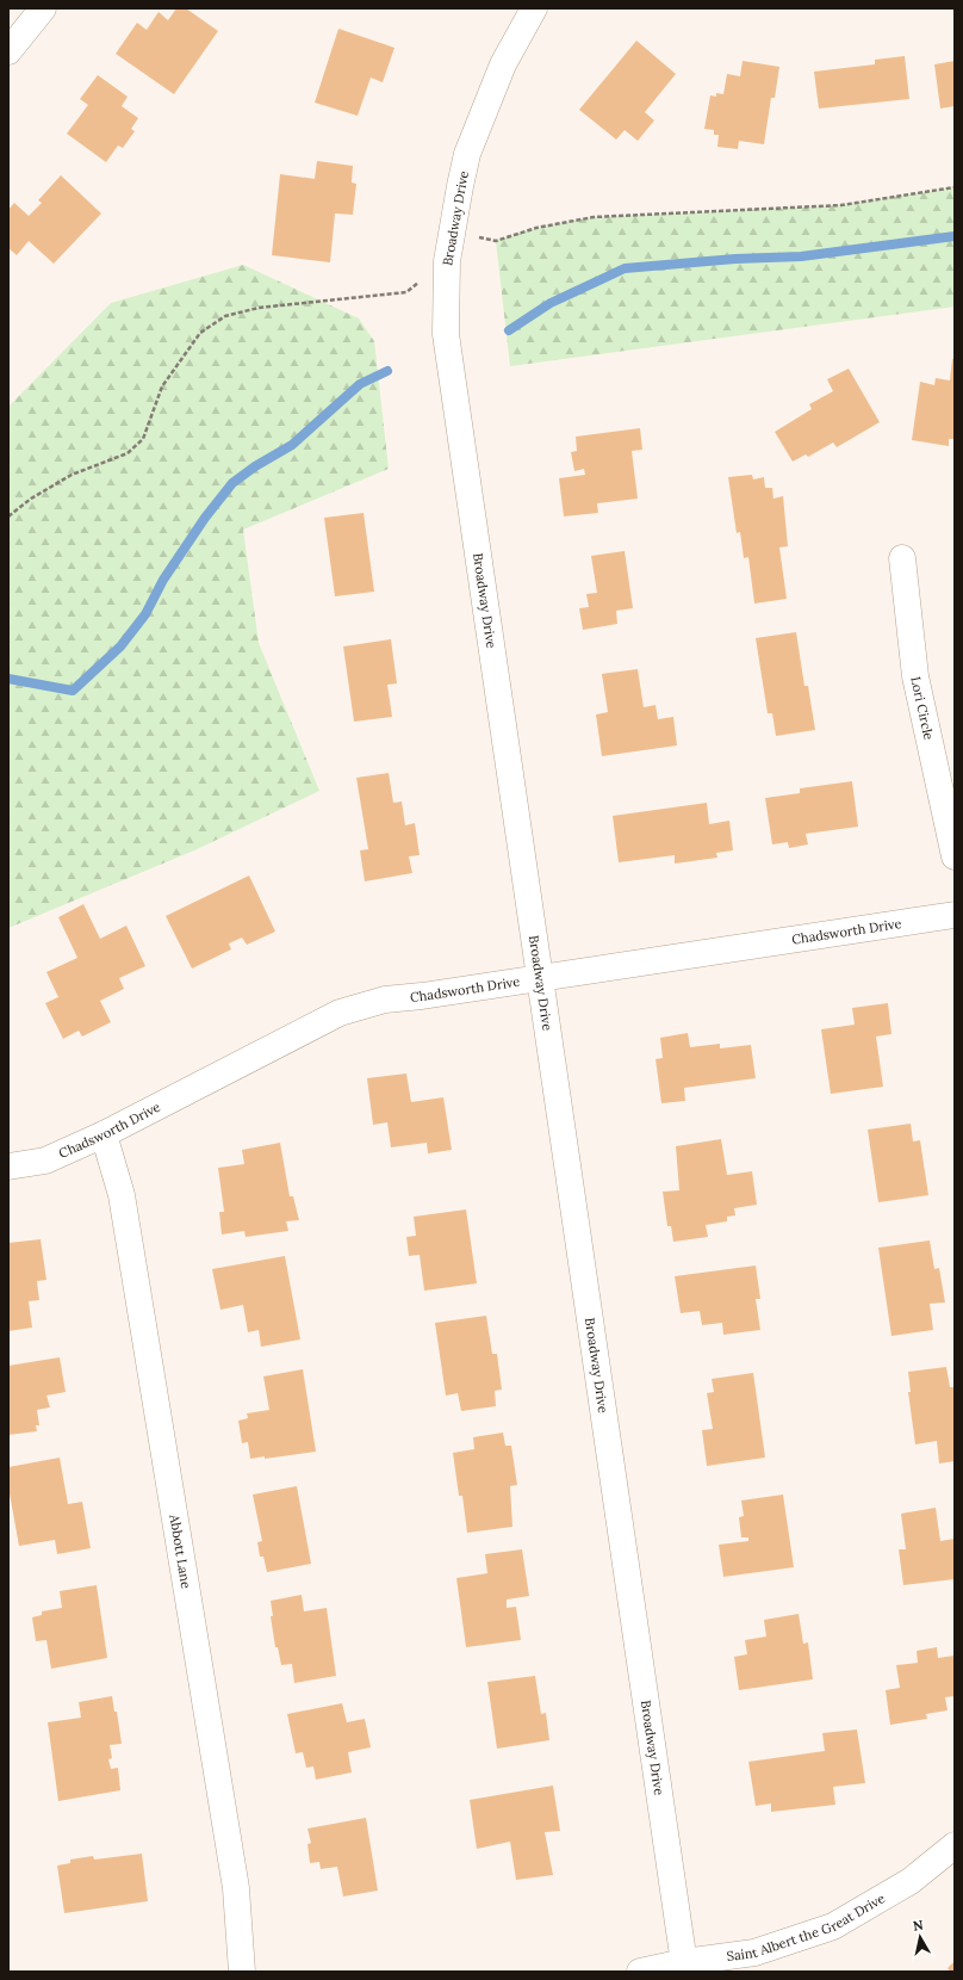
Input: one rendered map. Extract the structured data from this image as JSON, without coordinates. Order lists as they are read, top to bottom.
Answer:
{
  "streets": {
    "street": [
      "Broadway Drive",
      "Lori Circle",
      "Chadsworth Drive",
      "Abbott Lane",
      "Saint Albert the Great Drive"
    ]
  },
  "crossings": [
    ["Broadway Drive", "Chadsworth Drive"],
    ["Broadway Drive", "Saint Albert the Great Drive"],
    ["Chadsworth Drive", "Abbott Lane"]
  ],
  "north": "top"
}
